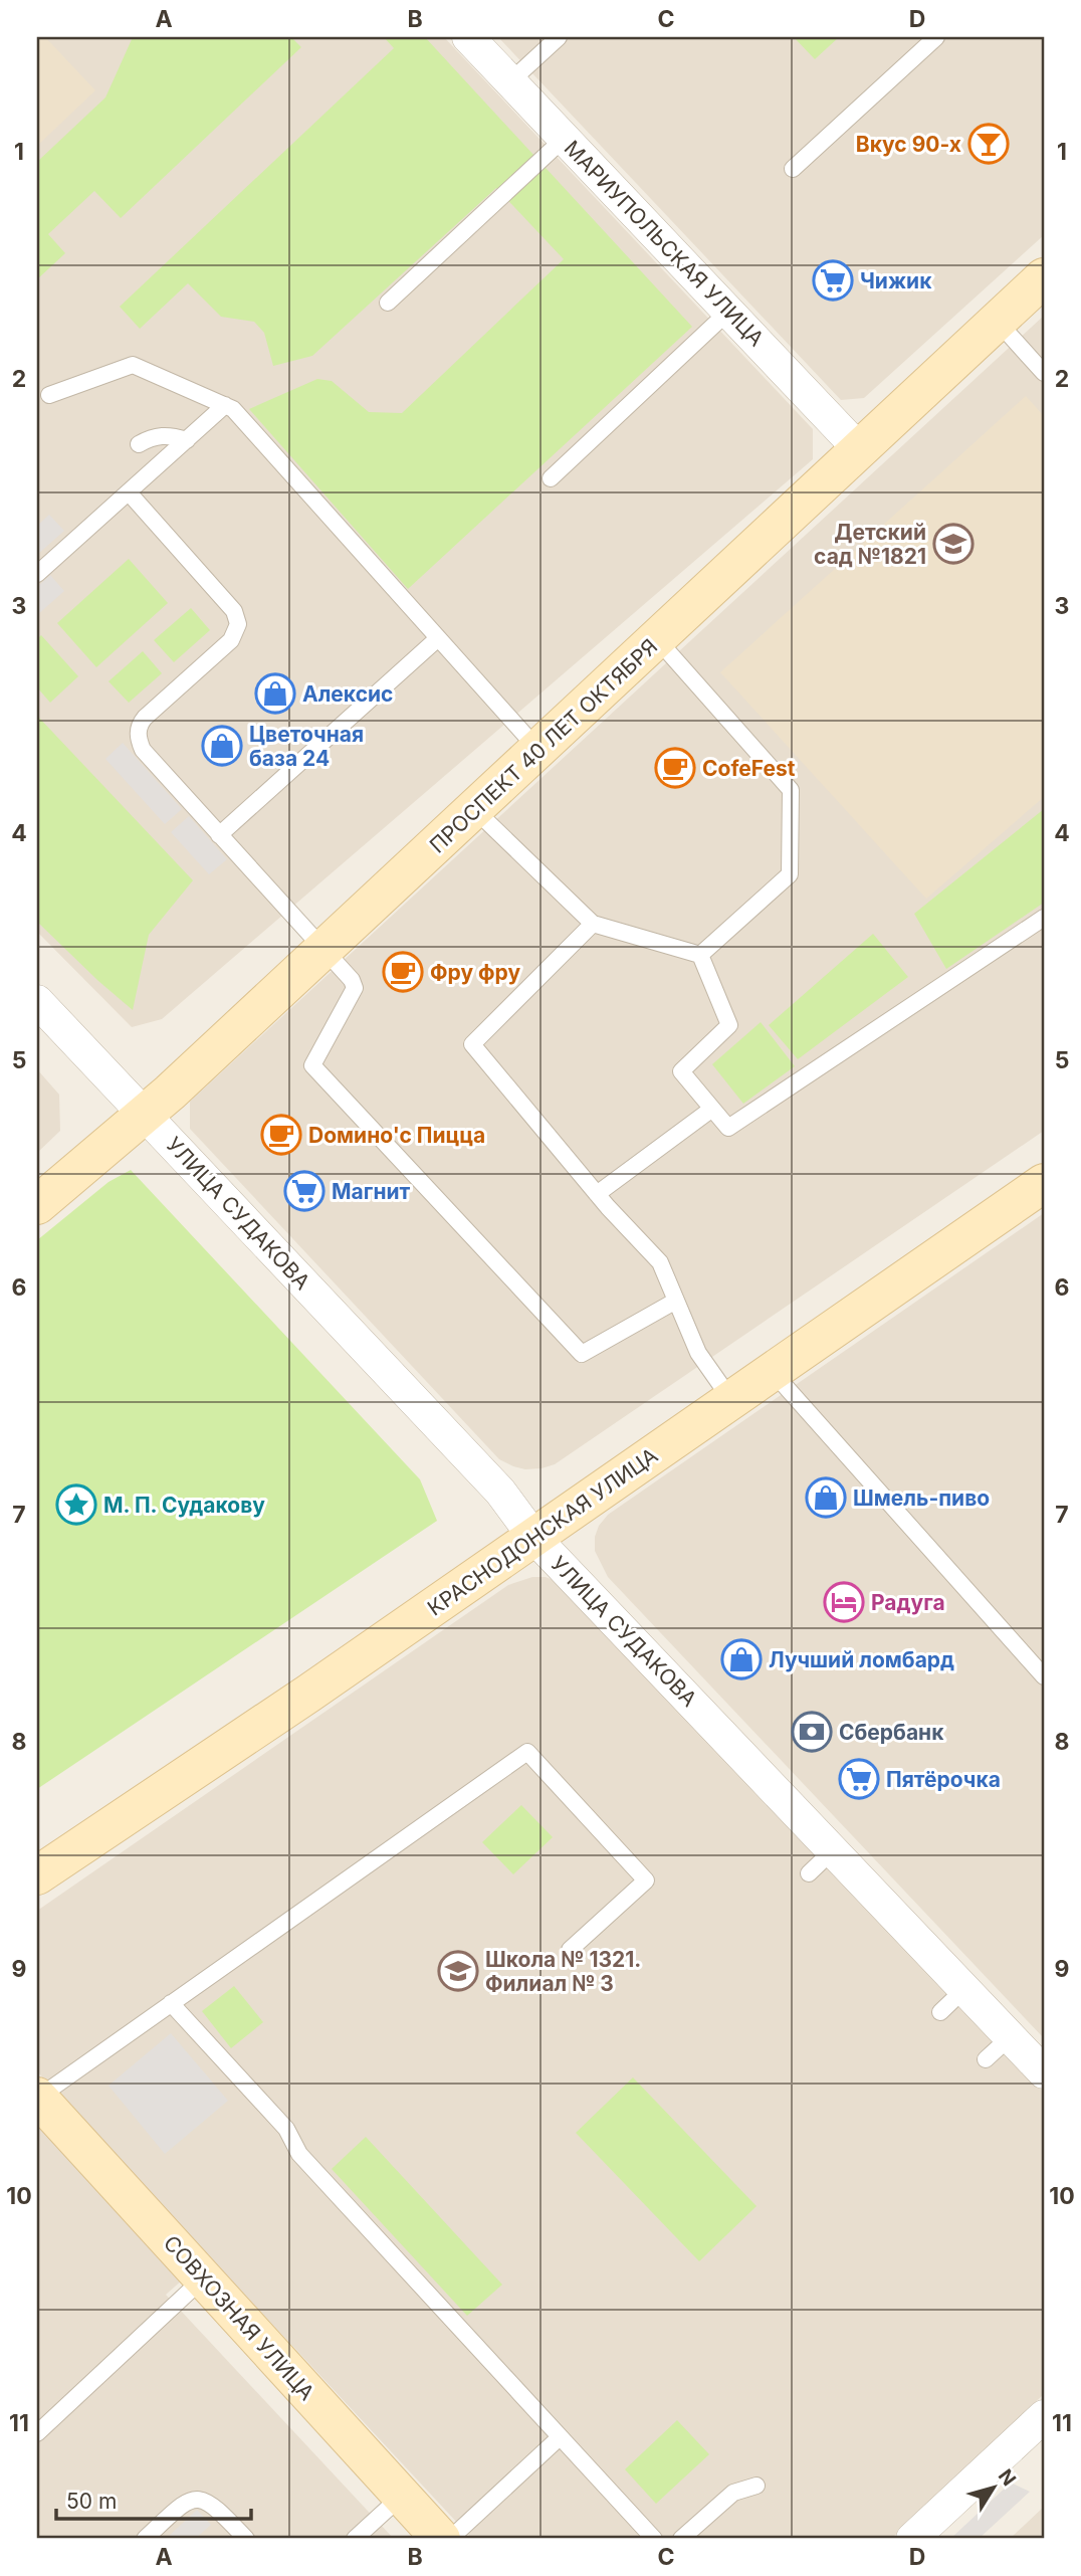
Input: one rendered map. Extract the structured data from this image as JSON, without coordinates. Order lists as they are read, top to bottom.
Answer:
{
  "streets": {
    "street": [
      "МАРИУПОЛЬСКАЯ УЛИЦА",
      "ПРОСПЕКТ 40 ЛЕТ ОКТЯБРЯ",
      "УЛИЦА СУДАКОВА",
      "КРАСНОДОНСКАЯ УЛИЦА",
      "СОВХОЗНАЯ УЛИЦА"
    ]
  },
  "crossings": [
    ["МАРИУПОЛЬСКАЯ УЛИЦА", "ПРОСПЕКТ 40 ЛЕТ ОКТЯБРЯ"],
    ["ПРОСПЕКТ 40 ЛЕТ ОКТЯБРЯ", "УЛИЦА СУДАКОВА"],
    ["УЛИЦА СУДАКОВА", "КРАСНОДОНСКАЯ УЛИЦА"]
  ],
  "places": {
    "bar": ["Вкус 90-х"],
    "supermarket": ["Чижик", "Магнит", "Пятёрочка"],
    "school or university": ["Детский сад №1821", "Школа № 1321. Филиал № 3"],
    "shop": [
      "Алексис",
      "Цветочная база 24",
      "Шмель-пиво",
      "Лучший ломбард"
    ],
    "cafe": ["CofeFest", "Фру фру", "Dомино'с Пицца"],
    "place": ["М. П. Судакову"],
    "hotel": ["Радуга"],
    "bank": ["Сбербанк"]
  },
  "scale_bar": "50 m",
  "north": "top right",
  "grid": {
    "columns": [
      "A",
      "B",
      "C",
      "D"
    ],
    "rows": [
      "1",
      "2",
      "3",
      "4",
      "5",
      "6",
      "7",
      "8",
      "9",
      "10",
      "11"
    ]
  }
}
